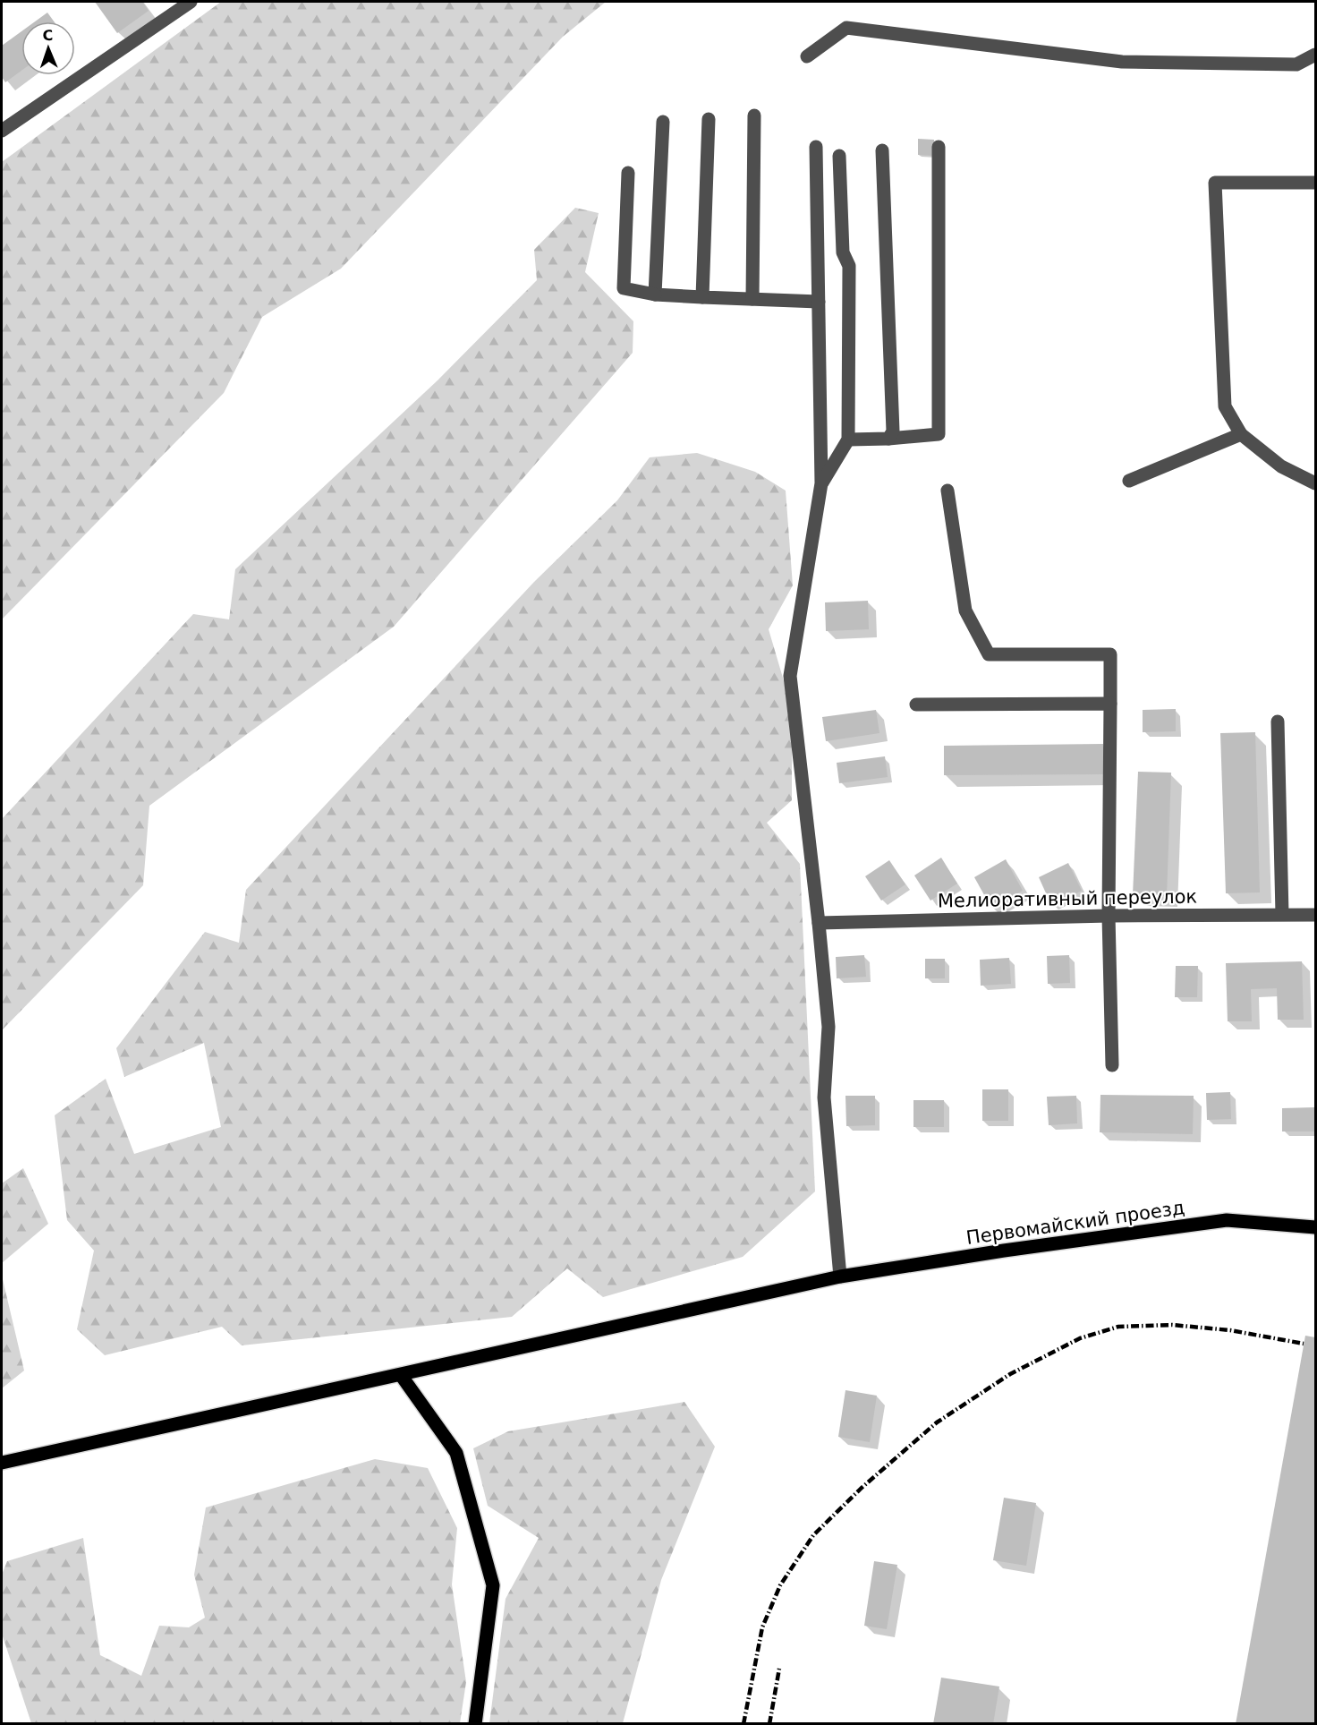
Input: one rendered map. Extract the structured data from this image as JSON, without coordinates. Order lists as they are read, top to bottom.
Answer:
{
  "streets": {
    "main road": ["Первомайский проезд"],
    "street": ["Мелиоративный переулок"]
  },
  "north": "top"
}
